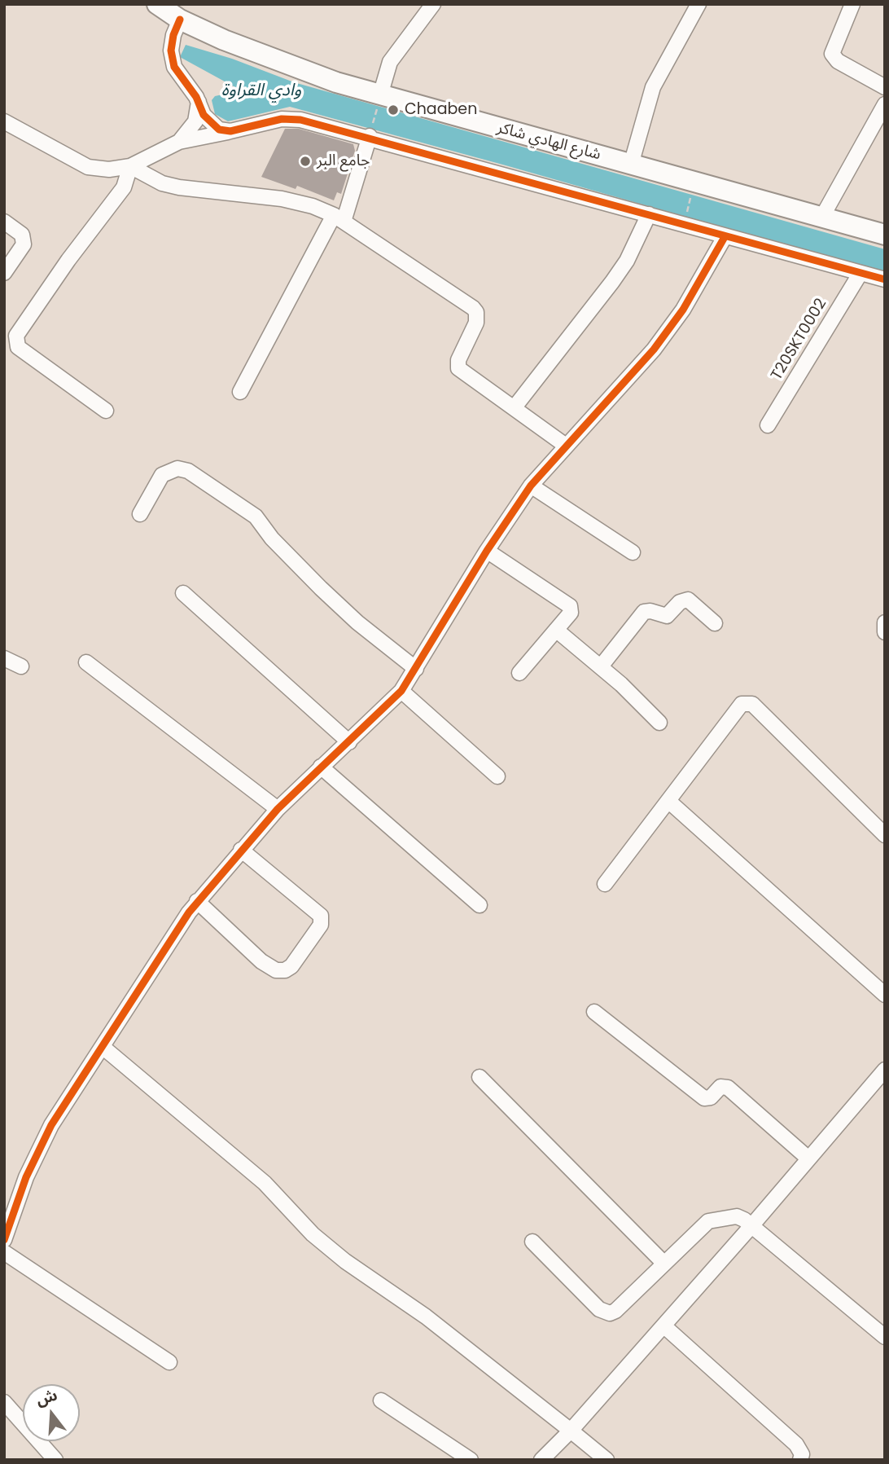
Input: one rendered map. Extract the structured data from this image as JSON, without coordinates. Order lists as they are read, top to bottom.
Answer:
{
  "streets": {
    "main road": ["شارع الهادي شاكر"],
    "street": ["T20SKT0002"]
  },
  "water": ["وادي القراوة"],
  "places": ["Chaaben", "جامع البر"],
  "north": "top"
}
